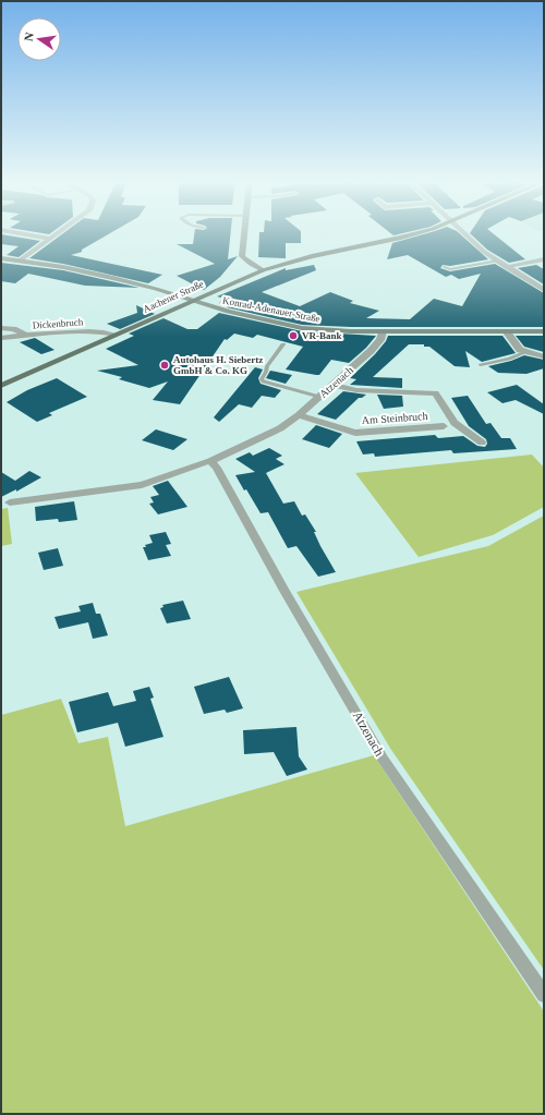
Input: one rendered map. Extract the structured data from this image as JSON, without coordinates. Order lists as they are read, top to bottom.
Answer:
{
  "streets": {
    "main road": ["Aachener Straße"],
    "street": [
      "Konrad-Adenauer-Straße",
      "Dickenbruch",
      "Atzenach",
      "Am Steinbruch"
    ]
  },
  "crossings": [
    ["Aachener Straße", "Konrad-Adenauer-Straße"],
    ["Aachener Straße", "Dickenbruch"],
    ["Konrad-Adenauer-Straße", "Atzenach"],
    ["Atzenach", "Am Steinbruch"]
  ],
  "places": ["VR-Bank", "Autohaus H. Siebertz GmbH & Co. KG"],
  "north": "left"
}
